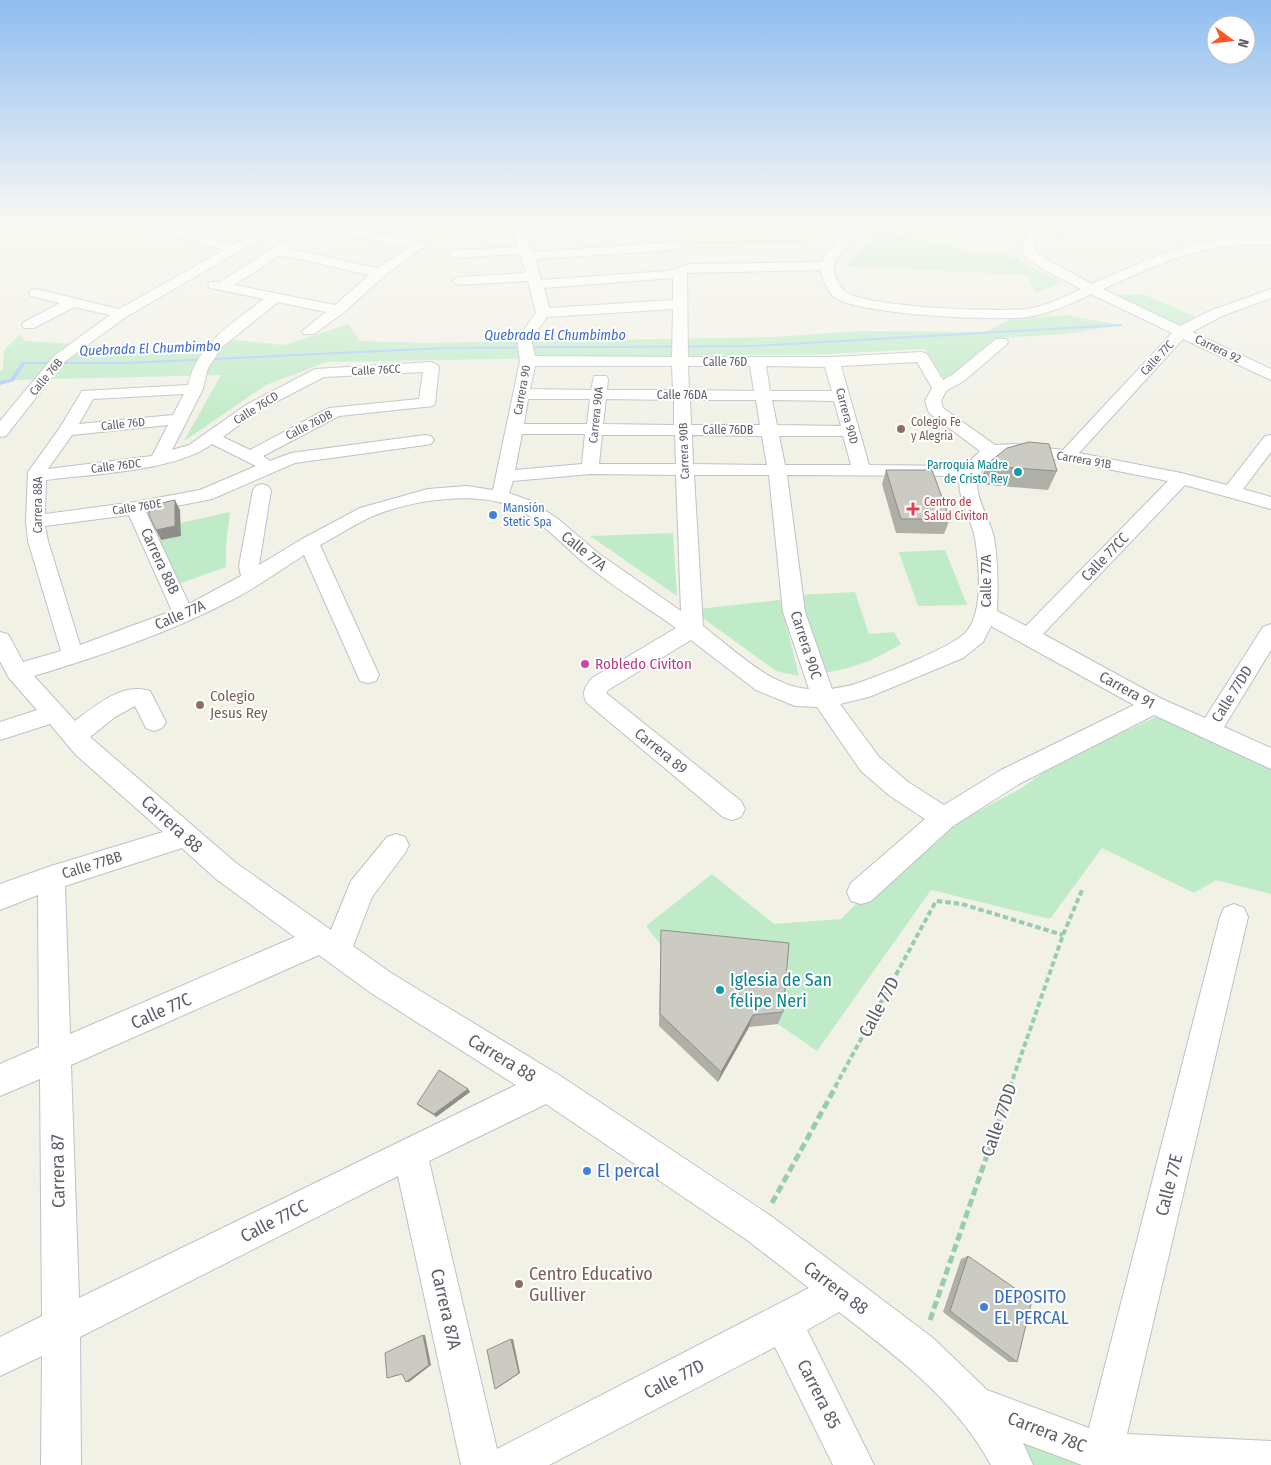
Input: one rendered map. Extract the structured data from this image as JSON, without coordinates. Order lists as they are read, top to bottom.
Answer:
{
  "streets": {
    "street": [
      "Carrera 92",
      "Calle 77C",
      "Calle 76D",
      "Calle 76CC",
      "Calle 76B",
      "Carrera 90",
      "Calle 76DA",
      "Calle 76CD",
      "Carrera 90A",
      "Carrera 90D",
      "Calle 76DB",
      "Carrera 90B",
      "Carrera 91B",
      "Calle 76DC",
      "Carrera 88A",
      "Calle 76DE",
      "Calle 77A",
      "Calle 77CC",
      "Carrera 88B",
      "Carrera 90C",
      "Carrera 91",
      "Calle 77DD",
      "Carrera 89",
      "Carrera 88",
      "Calle 77BB",
      "Calle 77D",
      "Carrera 87",
      "Calle 77E",
      "Carrera 87A",
      "Carrera 85",
      "Carrera 78C"
    ]
  },
  "crossings": [
    ["Carrera 92", "Calle 77C"],
    ["Calle 77C", "Carrera 91B"],
    ["Calle 77C", "Carrera 88"],
    ["Calle 77C", "Carrera 87"],
    ["Calle 76D", "Carrera 90"],
    ["Calle 76D", "Carrera 90A"],
    ["Calle 76D", "Carrera 90D"],
    ["Calle 76D", "Carrera 90B"],
    ["Calle 76D", "Carrera 88A"],
    ["Calle 76D", "Carrera 90C"],
    ["Calle 76CC", "Calle 76CD"],
    ["Calle 76CC", "Calle 76DB"],
    ["Carrera 90", "Calle 76DA"],
    ["Carrera 90", "Calle 76DB"],
    ["Carrera 90", "Calle 77A"],
    ["Calle 76DA", "Carrera 90A"],
    ["Calle 76DA", "Carrera 90D"],
    ["Calle 76DA", "Carrera 90B"],
    ["Calle 76DA", "Carrera 90C"],
    ["Calle 76CD", "Calle 76DC"],
    ["Carrera 90A", "Calle 76DB"],
    ["Carrera 90D", "Calle 76DB"],
    ["Calle 76DB", "Carrera 90B"],
    ["Calle 76DB", "Carrera 90C"],
    ["Carrera 90B", "Calle 77A"],
    ["Carrera 90B", "Carrera 89"],
    ["Carrera 91B", "Calle 77CC"],
    ["Calle 76DC", "Carrera 88A"],
    ["Carrera 88A", "Calle 76DE"],
    ["Carrera 88A", "Calle 77A"],
    ["Calle 76DE", "Carrera 88B"],
    ["Calle 77A", "Carrera 88B"],
    ["Calle 77A", "Carrera 90C"],
    ["Calle 77A", "Carrera 91"],
    ["Calle 77A", "Carrera 89"],
    ["Calle 77A", "Carrera 88"],
    ["Calle 77CC", "Carrera 91"],
    ["Calle 77CC", "Carrera 88"],
    ["Calle 77CC", "Carrera 87"],
    ["Calle 77CC", "Carrera 87A"],
    ["Carrera 91", "Calle 77DD"],
    ["Calle 77DD", "Carrera 88"],
    ["Calle 77DD", "Calle 77D"],
    ["Carrera 88", "Calle 77BB"],
    ["Carrera 88", "Calle 77D"],
    ["Carrera 88", "Carrera 78C"],
    ["Calle 77BB", "Carrera 87"],
    ["Calle 77D", "Carrera 85"],
    ["Calle 77E", "Carrera 78C"]
  ],
  "water": ["Quebrada El Chumbimbo"],
  "places": {
    "other": [
      "Colegio Fe y Alegria",
      "Parroquia Madre de Cristo Rey",
      "Mansión Stetic Spa",
      "Robledo Civiton",
      "Colegio Jesus Rey",
      "Iglesia de San felipe Neri",
      "El percal",
      "Centro Educativo Gulliver",
      "DEPOSITO EL PERCAL"
    ],
    "health": ["Centro de Salud Civiton"]
  },
  "north": "right"
}
